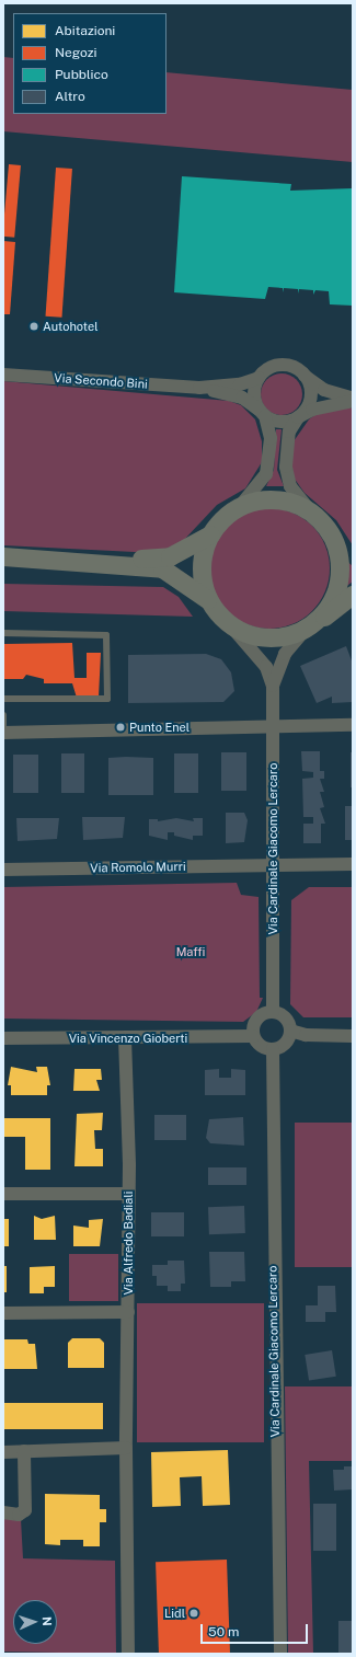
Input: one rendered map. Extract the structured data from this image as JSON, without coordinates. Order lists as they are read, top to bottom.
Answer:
{
  "streets": {
    "street": [
      "Via Secondo Bini",
      "Via Cardinale Giacomo Lercaro",
      "Via Romolo Murri",
      "Via Vincenzo Gioberti",
      "Via Alfredo Badiali"
    ]
  },
  "crossings": [
    ["Via Cardinale Giacomo Lercaro", "Via Romolo Murri"],
    ["Via Cardinale Giacomo Lercaro", "Via Vincenzo Gioberti"],
    ["Via Vincenzo Gioberti", "Via Alfredo Badiali"]
  ],
  "parks": ["Maffi"],
  "places": ["Autohotel", "Punto Enel", "Lidl"],
  "legend": [
    "Abitazioni",
    "Negozi",
    "Pubblico",
    "Altro"
  ],
  "scale_bar": "50 m",
  "north": "right"
}
